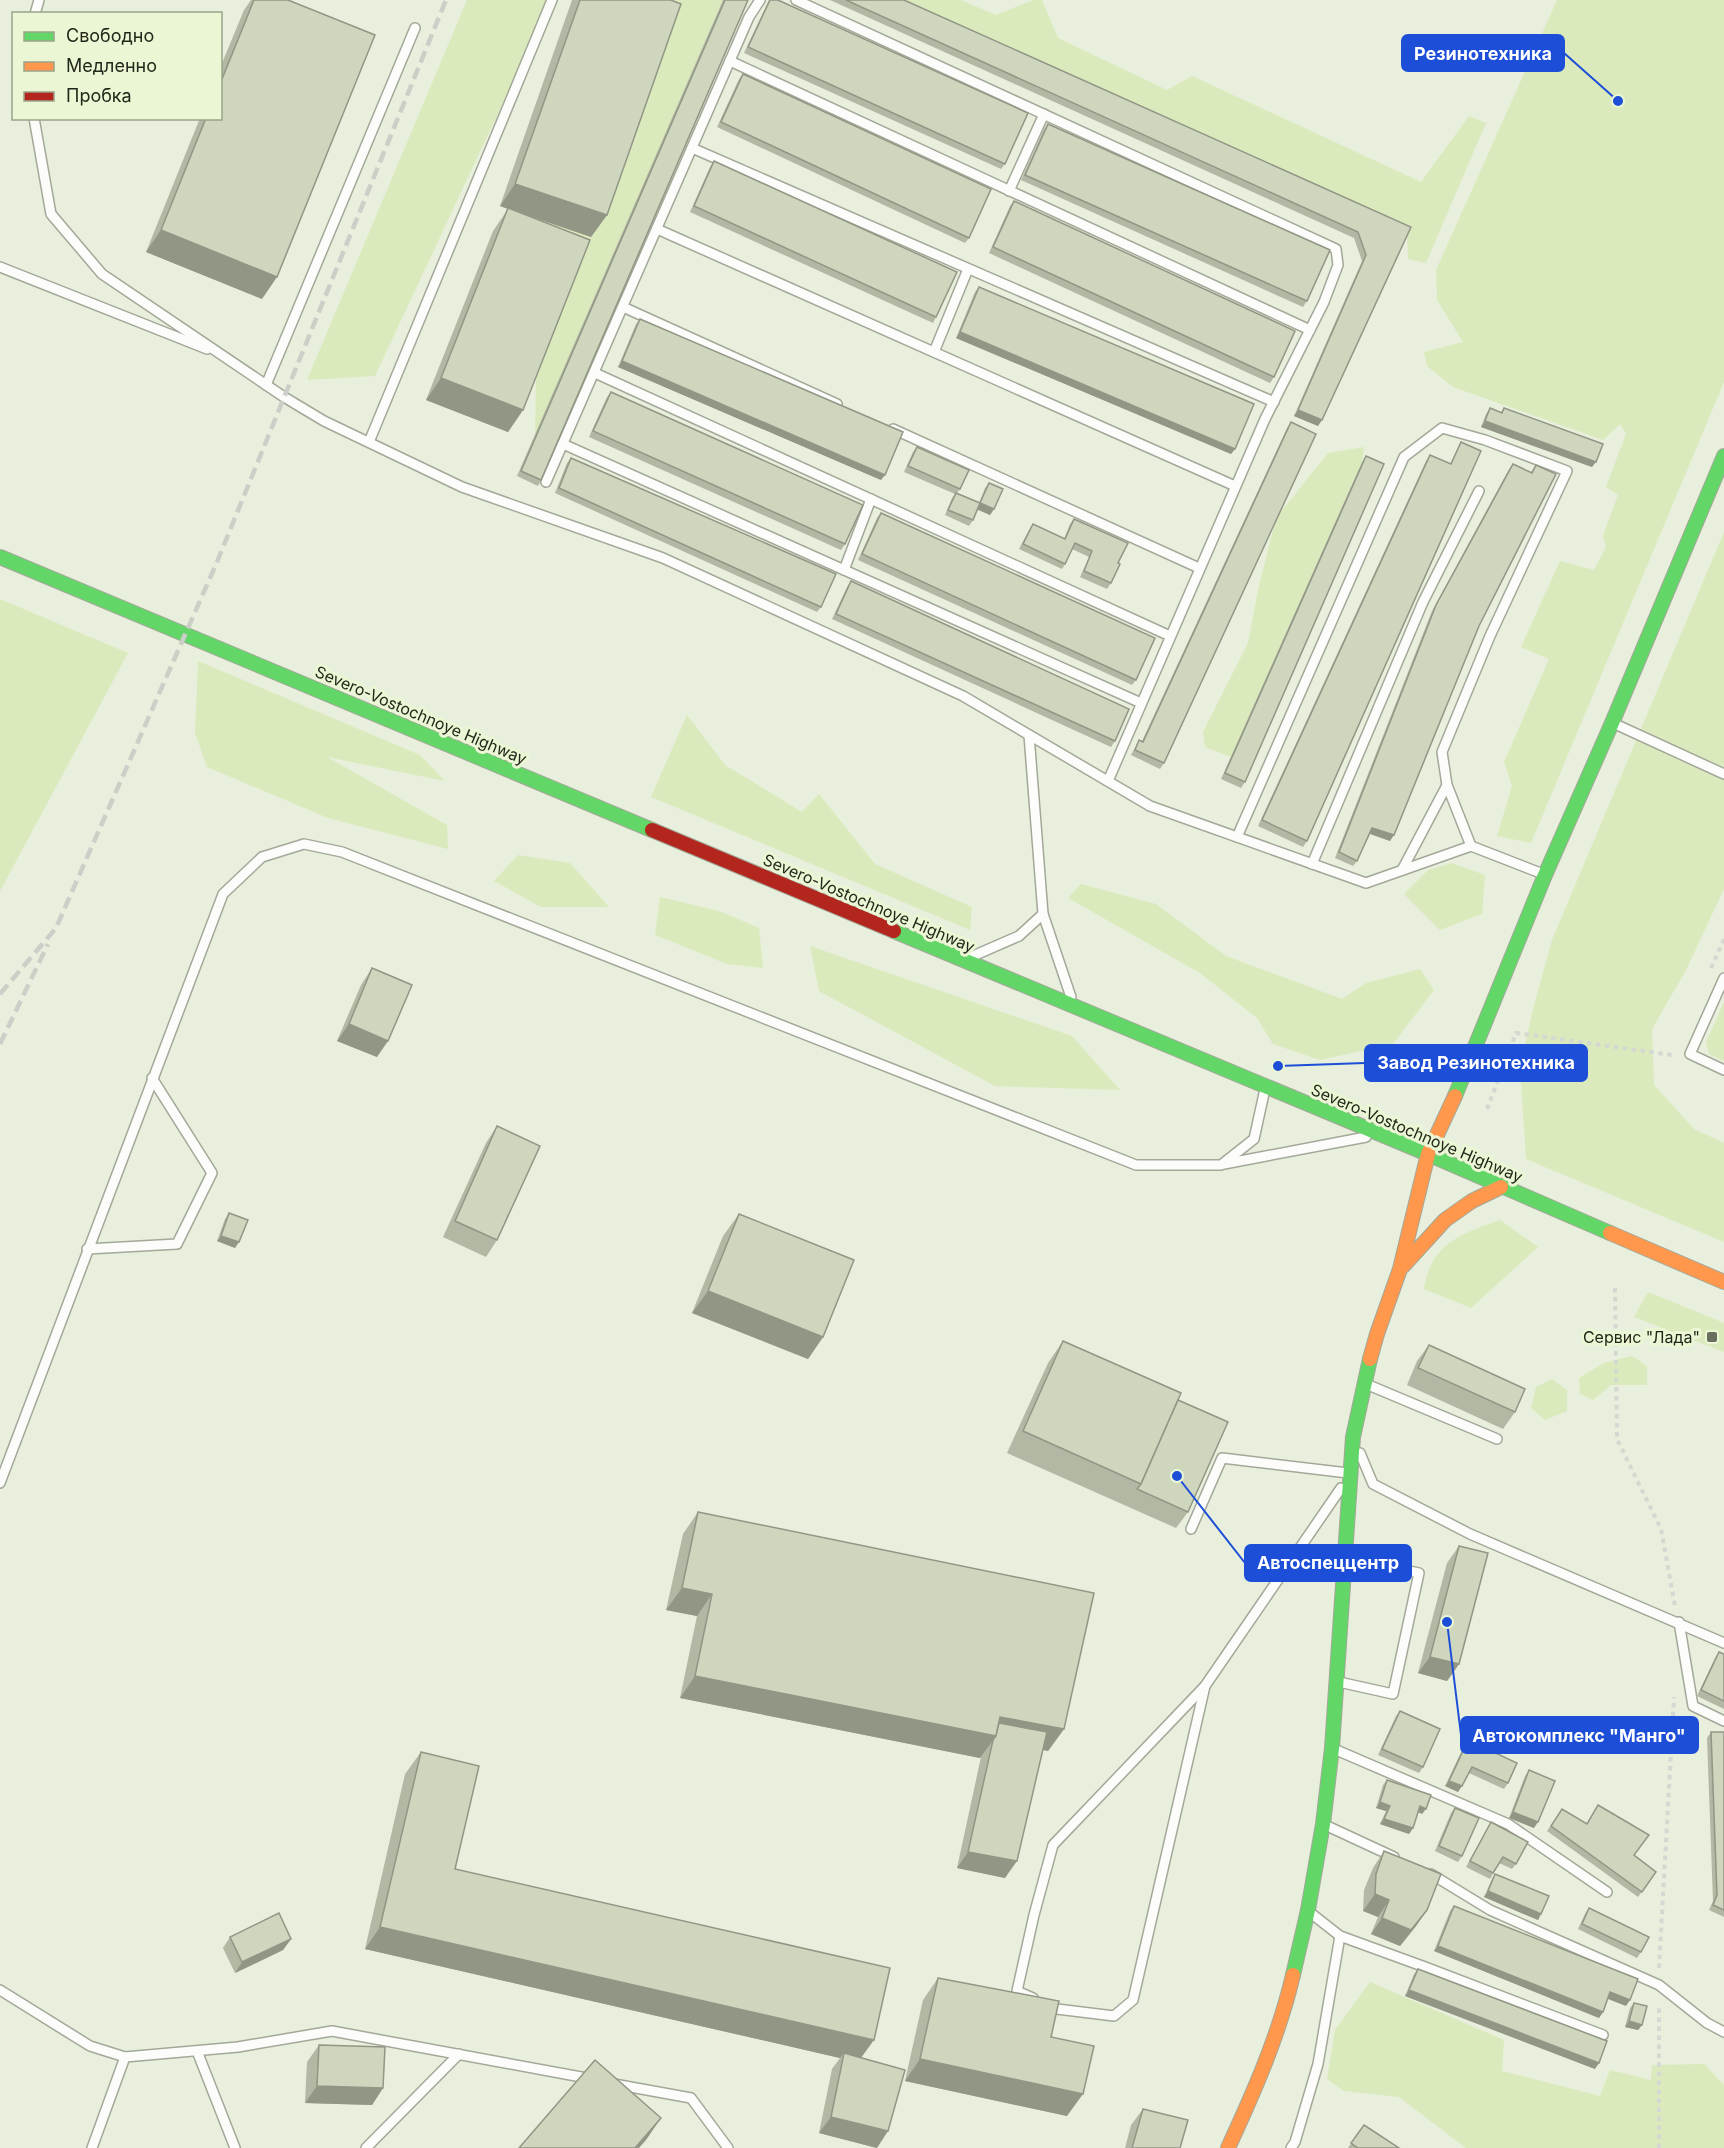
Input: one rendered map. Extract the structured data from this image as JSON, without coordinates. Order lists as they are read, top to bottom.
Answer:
{
  "streets": {
    "street": ["Severo-Vostochnoye Highway"]
  },
  "places": {
    "other": [
      "Резинотехника",
      "Завод Резинотехника",
      "Автоспеццентр",
      "Автокомплекс \"Манго\""
    ],
    "transit": ["Сервис \"Лада\""]
  },
  "legend": ["Свободно", "Медленно", "Пробка"]
}
